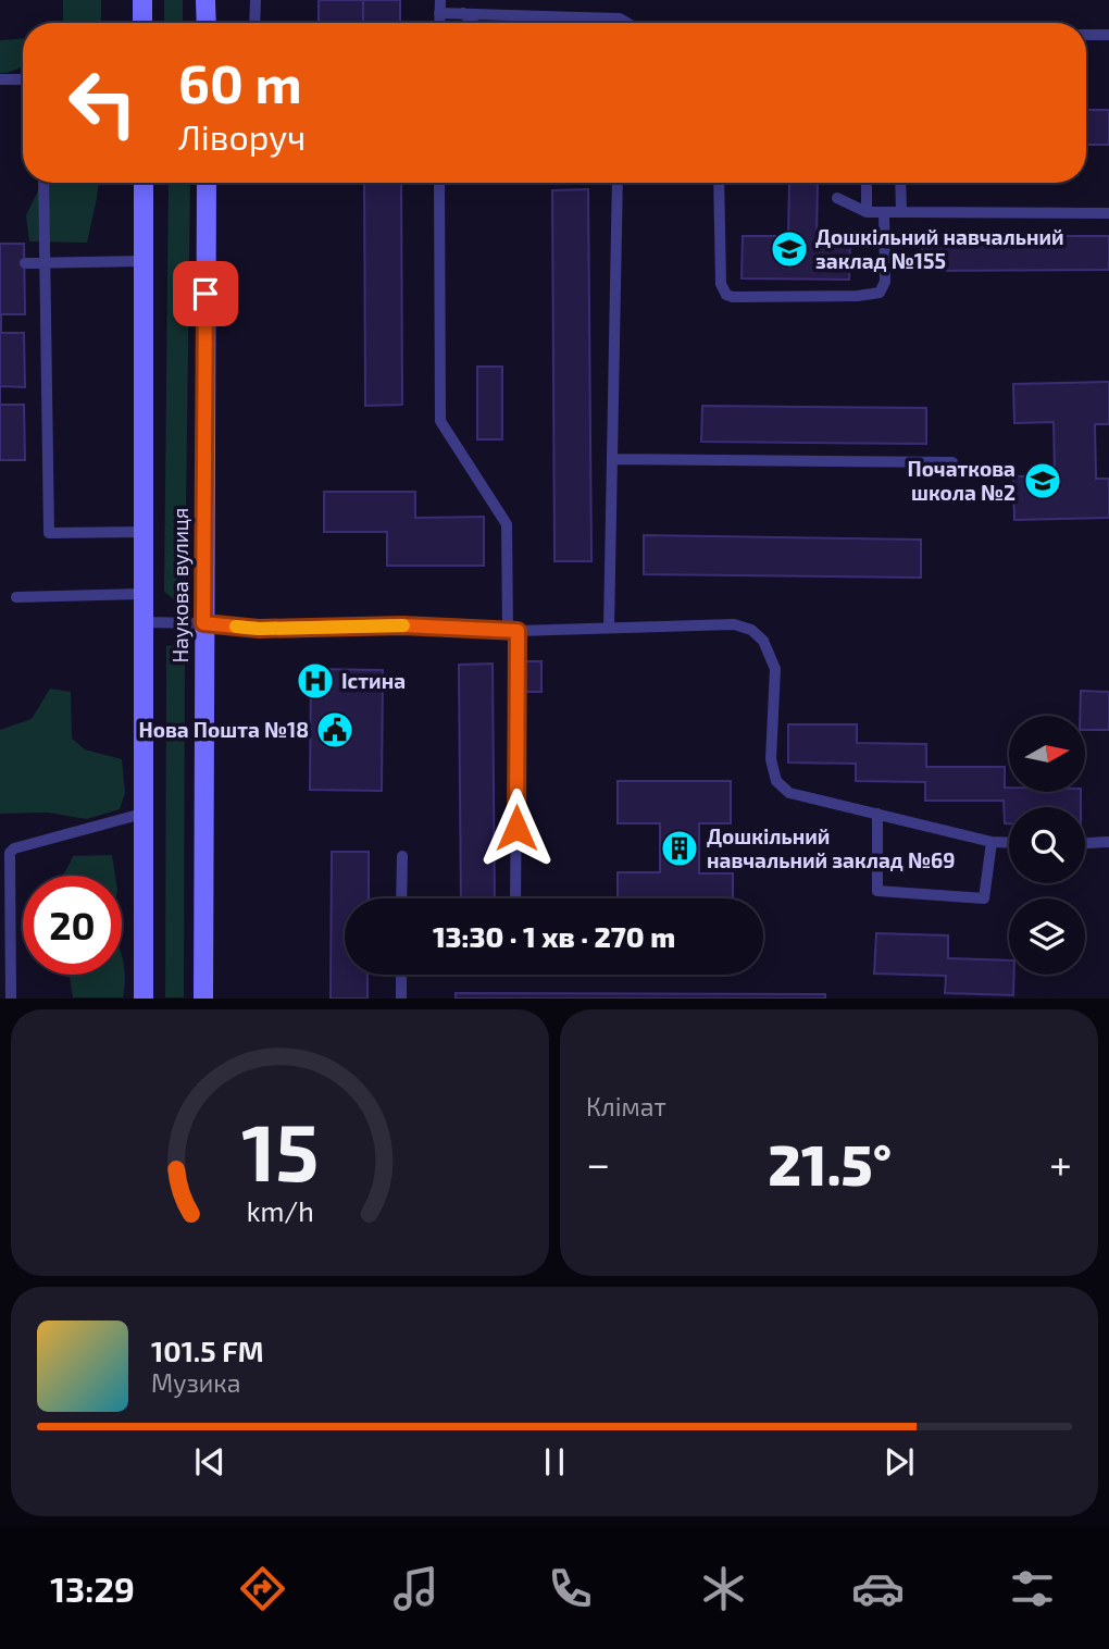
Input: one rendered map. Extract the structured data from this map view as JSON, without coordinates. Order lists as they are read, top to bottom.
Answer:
{
  "streets": {
    "main road": ["Наукова вулиця"]
  },
  "places": {
    "school or university": ["Дошкільний навчальний заклад №155", "Початкова школа №2"],
    "hospital": ["Істина"],
    "public building": ["Нова Пошта №18"],
    "building": ["Дошкільний навчальний заклад №69"]
  },
  "north": "right",
  "page": {
    "turn": ["60 m", "Ліворуч"],
    "limit": "20",
    "trip": "13:30 · 1 хв · 270 m",
    "tile": "Клімат",
    "heat": ["−", "21.5°", "+"],
    "song": ["101.5 FM", "Музика"],
    "tabs": "13:29",
    "gauge": ["15", "km/h"]
  }
}
